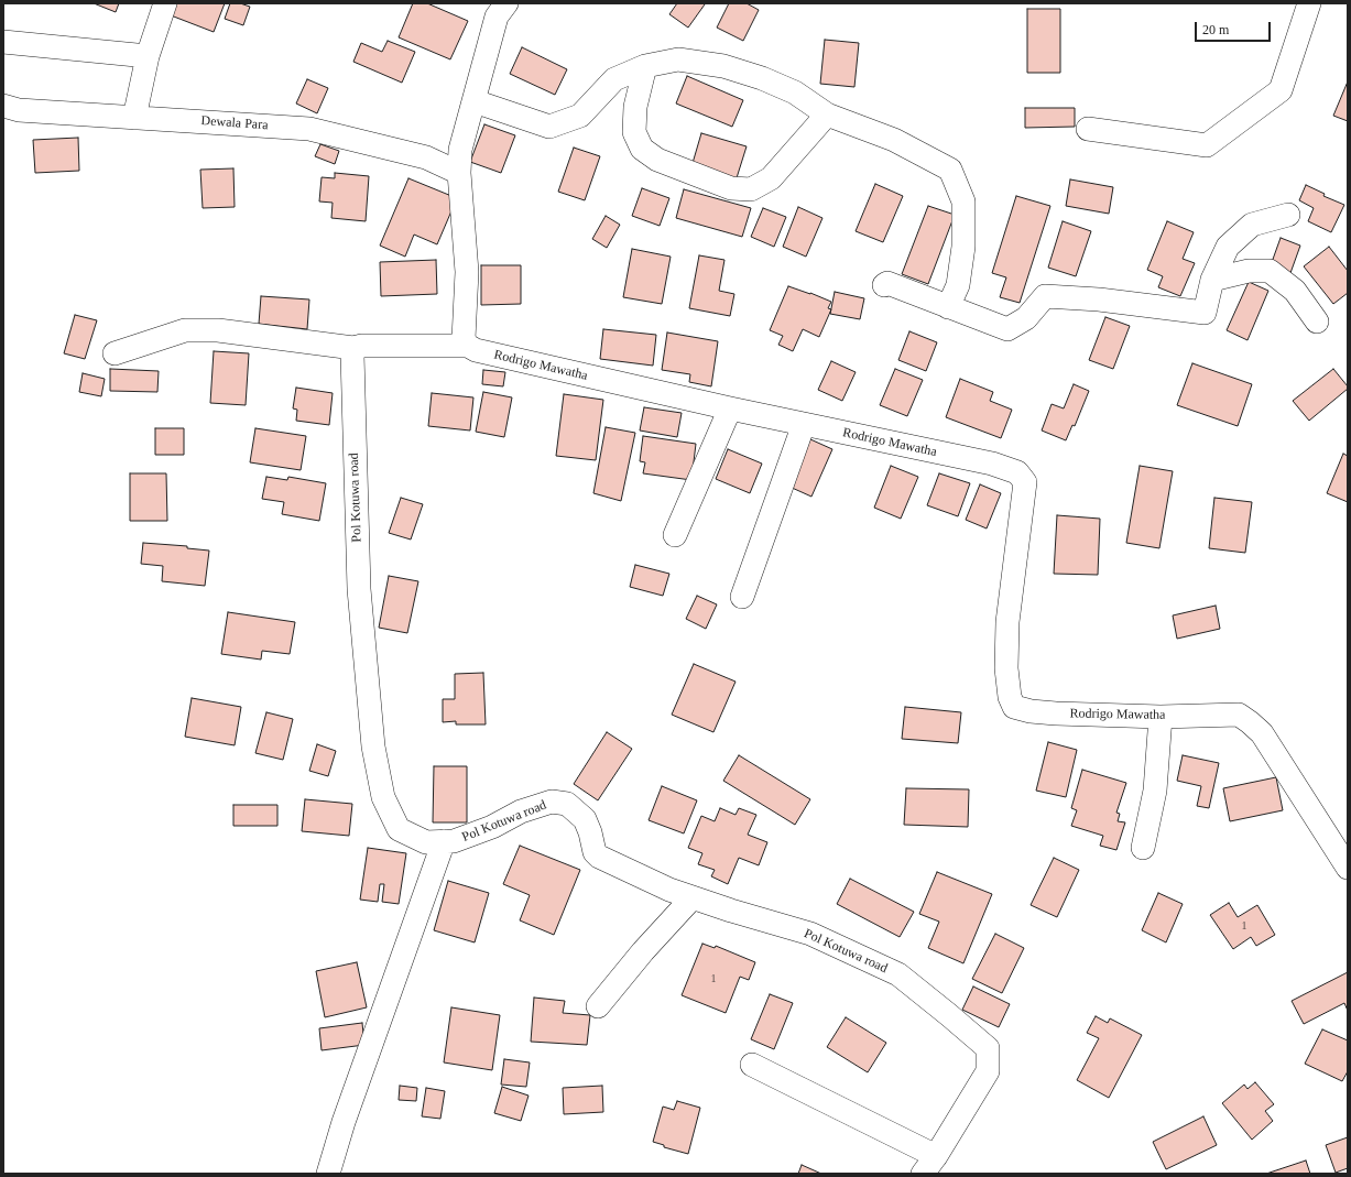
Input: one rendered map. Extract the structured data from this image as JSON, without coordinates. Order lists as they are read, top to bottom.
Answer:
{
  "streets": {
    "street": ["Dewala Para", "Rodrigo Mawatha", "Pol Kotuwa road"]
  },
  "house_numbers": ["1", "1"],
  "scale_bar": "20 m"
}
